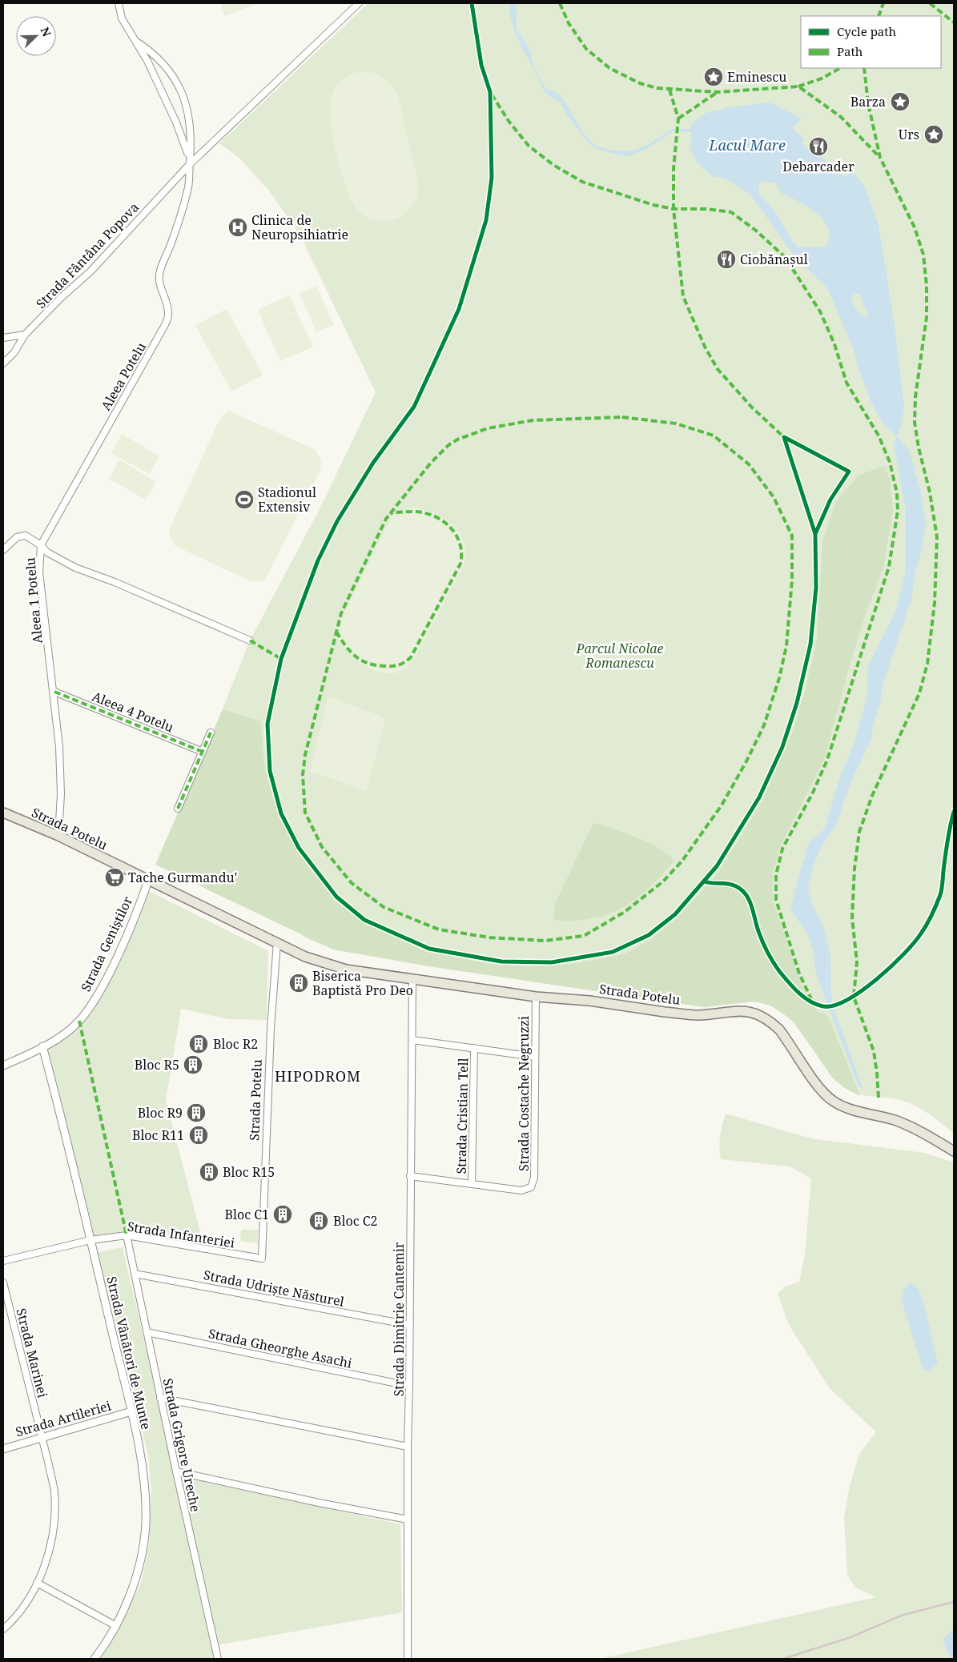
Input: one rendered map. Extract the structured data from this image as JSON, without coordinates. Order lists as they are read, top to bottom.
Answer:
{
  "streets": {
    "main road": ["Strada Potelu"],
    "street": [
      "Strada Fântâna Popova",
      "Aleea Potelu",
      "Aleea 1 Potelu",
      "Aleea 4 Potelu",
      "Strada Geniștilor",
      "Strada Costache Negruzzi",
      "Strada Cristian Tell",
      "Strada Infanteriei",
      "Strada Udriște Năsturel",
      "Strada Dimitrie Cantemir",
      "Strada Gheorghe Asachi",
      "Strada Marinei",
      "Strada Vânători de Munte",
      "Strada Artileriei",
      "Strada Grigore Ureche"
    ]
  },
  "crossings": [
    ["Strada Fântâna Popova", "Aleea Potelu"],
    ["Aleea Potelu", "Aleea 1 Potelu"],
    ["Aleea 1 Potelu", "Aleea 4 Potelu"],
    ["Aleea 1 Potelu", "Strada Potelu"],
    ["Strada Potelu", "Strada Geniștilor"],
    ["Strada Potelu", "Strada Costache Negruzzi"],
    ["Strada Potelu", "Strada Infanteriei"],
    ["Strada Potelu", "Strada Dimitrie Cantemir"],
    ["Strada Geniștilor", "Strada Vânători de Munte"],
    ["Strada Costache Negruzzi", "Strada Cristian Tell"],
    ["Strada Costache Negruzzi", "Strada Dimitrie Cantemir"],
    ["Strada Infanteriei", "Strada Vânători de Munte"],
    ["Strada Infanteriei", "Strada Grigore Ureche"],
    ["Strada Udriște Năsturel", "Strada Dimitrie Cantemir"],
    ["Strada Udriște Năsturel", "Strada Grigore Ureche"],
    ["Strada Dimitrie Cantemir", "Strada Gheorghe Asachi"],
    ["Strada Gheorghe Asachi", "Strada Grigore Ureche"],
    ["Strada Marinei", "Strada Artileriei"],
    ["Strada Vânători de Munte", "Strada Artileriei"]
  ],
  "districts": ["HIPODROM"],
  "water": ["Lacul Mare"],
  "parks": ["Parcul Nicolae Romanescu"],
  "places": {
    "place": ["Eminescu", "Barza", "Urs"],
    "restaurant": ["Debarcader", "Ciobănașul"],
    "hospital": ["Clinica de Neuropsihiatrie"],
    "sports": ["Stadionul Extensiv"],
    "supermarket": ["Tache Gurmandu'"],
    "building": [
      "Biserica Baptistă Pro Deo",
      "Bloc R2",
      "Bloc R5",
      "Bloc R9",
      "Bloc R11",
      "Bloc R15",
      "Bloc C1",
      "Bloc C2"
    ]
  },
  "legend": ["Cycle path", "Path"],
  "north": "top right"
}
